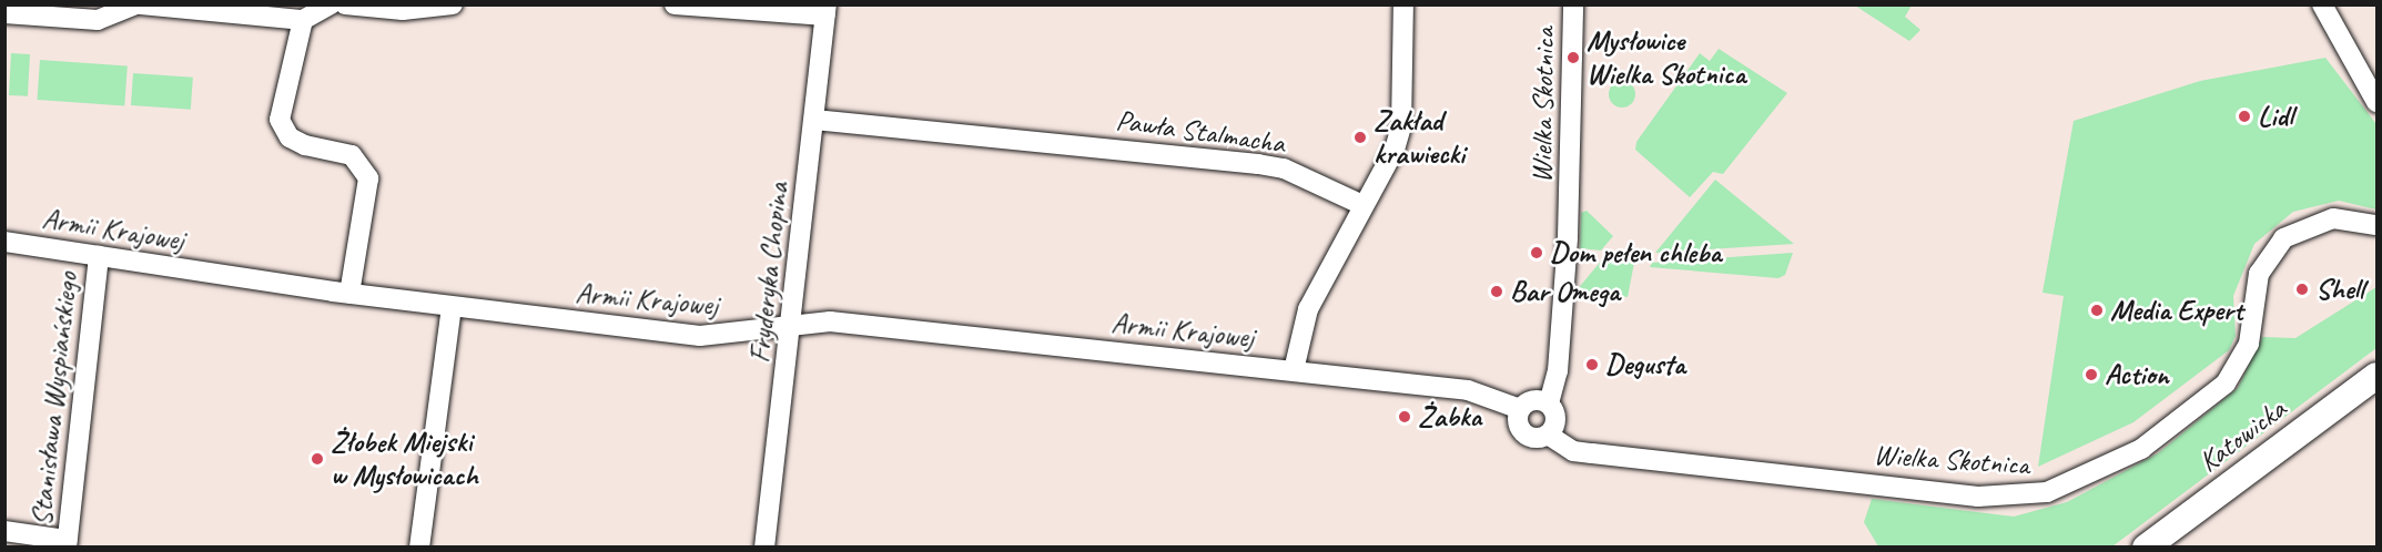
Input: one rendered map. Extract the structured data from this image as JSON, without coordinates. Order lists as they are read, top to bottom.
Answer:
{
  "streets": {
    "main road": ["Katowicka"],
    "street": [
      "Wielka Skotnica",
      "Pawła Stalmacha",
      "Armii Krajowej",
      "Fryderyka Chopina",
      "Stanisława Wyspiańskiego"
    ]
  },
  "crossings": [
    ["Wielka Skotnica", "Armii Krajowej"],
    ["Pawła Stalmacha", "Fryderyka Chopina"],
    ["Armii Krajowej", "Fryderyka Chopina"],
    ["Armii Krajowej", "Stanisława Wyspiańskiego"]
  ],
  "places": [
    "Mysłowice Wielka Skotnica",
    "Lidl",
    "Zakład krawiecki",
    "Dom pełen chleba",
    "Shell",
    "Bar Omega",
    "Media Expert",
    "Degusta",
    "Action",
    "Żabka",
    "Żłobek Miejski w Mysłowicach"
  ]
}
